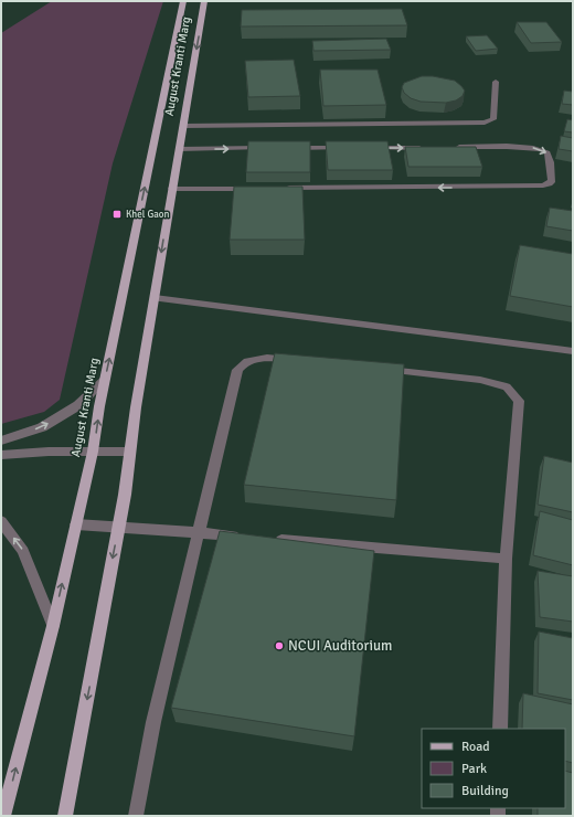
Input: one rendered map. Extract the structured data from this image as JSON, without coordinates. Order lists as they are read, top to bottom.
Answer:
{
  "streets": {
    "main road": ["August Kranti Marg"]
  },
  "places": {
    "transit": ["Khel Gaon"],
    "other": ["NCUI Auditorium"]
  },
  "legend": ["Road", "Park", "Building"]
}
